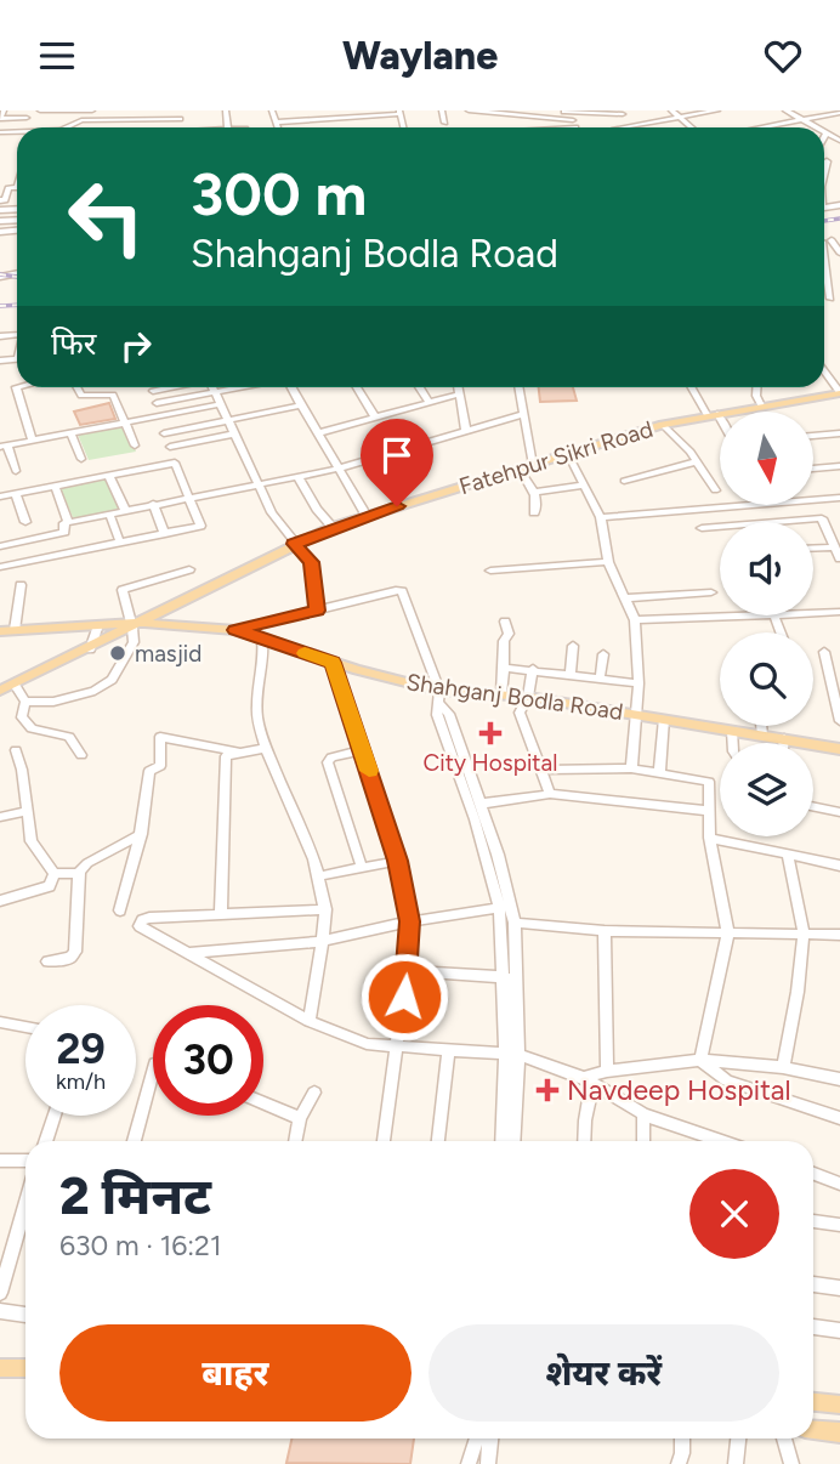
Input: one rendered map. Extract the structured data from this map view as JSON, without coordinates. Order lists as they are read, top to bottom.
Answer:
{
  "streets": {
    "main road": ["Fatehpur Sikri Road", "Shahganj Bodla Road"]
  },
  "crossings": [
    ["Fatehpur Sikri Road", "Shahganj Bodla Road"]
  ],
  "places": {
    "other": ["masjid"],
    "health": ["City Hospital", "Navdeep Hospital"]
  },
  "north": "bottom",
  "page": {
    "header": "Waylane",
    "turn": ["300 m", "Shahganj Bodla Road"],
    "then": "फिर",
    "speed": "29 km/h",
    "limit": "30",
    "heading": ["2 मिनट", "630 m · 16:21"],
    "buttons": ["बाहर", "शेयर करें"]
  }
}
